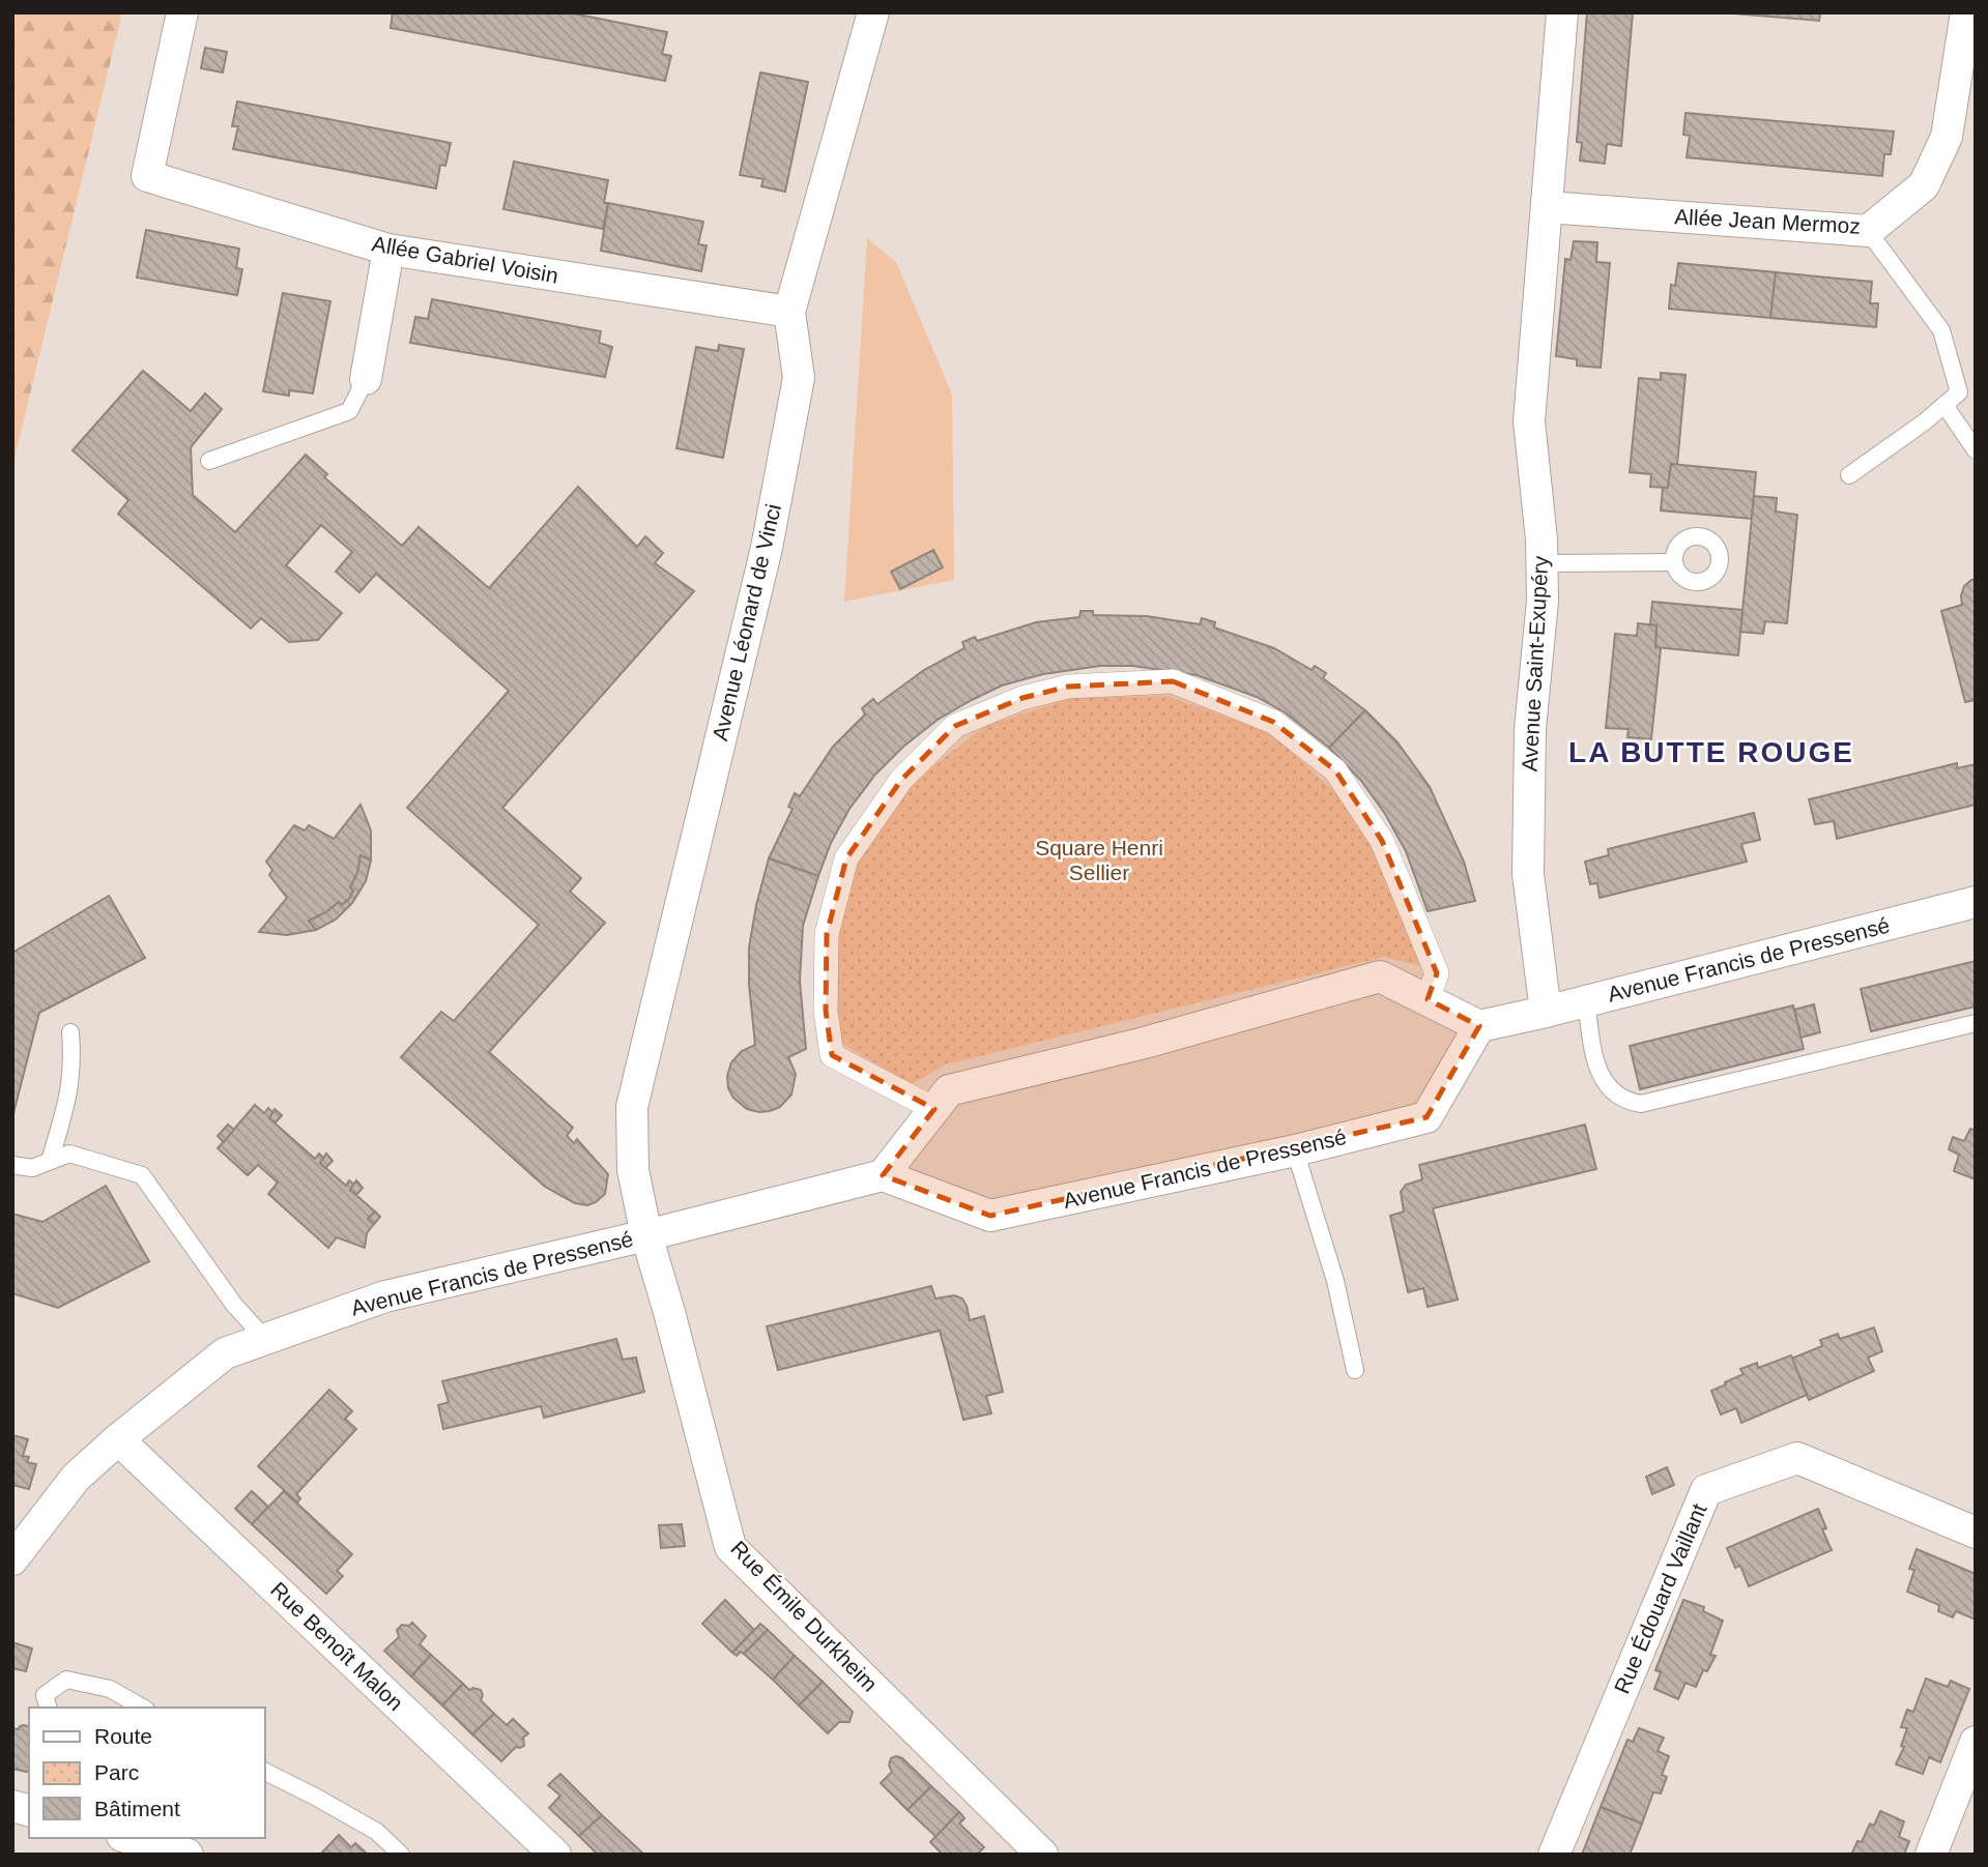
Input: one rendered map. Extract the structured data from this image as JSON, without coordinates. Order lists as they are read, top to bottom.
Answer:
{
  "streets": {
    "street": [
      "Allée Jean Mermoz",
      "Allée Gabriel Voisin",
      "Avenue Léonard de Vinci",
      "Avenue Saint-Exupéry",
      "Avenue Francis de Pressensé",
      "Rue Édouard Vaillant",
      "Rue Émile Durkheim",
      "Rue Benoît Malon"
    ]
  },
  "crossings": [
    ["Allée Jean Mermoz", "Avenue Saint-Exupéry"],
    ["Allée Gabriel Voisin", "Avenue Léonard de Vinci"],
    ["Avenue Léonard de Vinci", "Avenue Francis de Pressensé"],
    ["Avenue Léonard de Vinci", "Rue Émile Durkheim"],
    ["Avenue Saint-Exupéry", "Avenue Francis de Pressensé"],
    ["Avenue Francis de Pressensé", "Rue Émile Durkheim"],
    ["Avenue Francis de Pressensé", "Rue Benoît Malon"]
  ],
  "districts": ["LA BUTTE ROUGE"],
  "parks": ["Square Henri Sellier"],
  "legend": ["Route", "Parc", "Bâtiment"]
}
